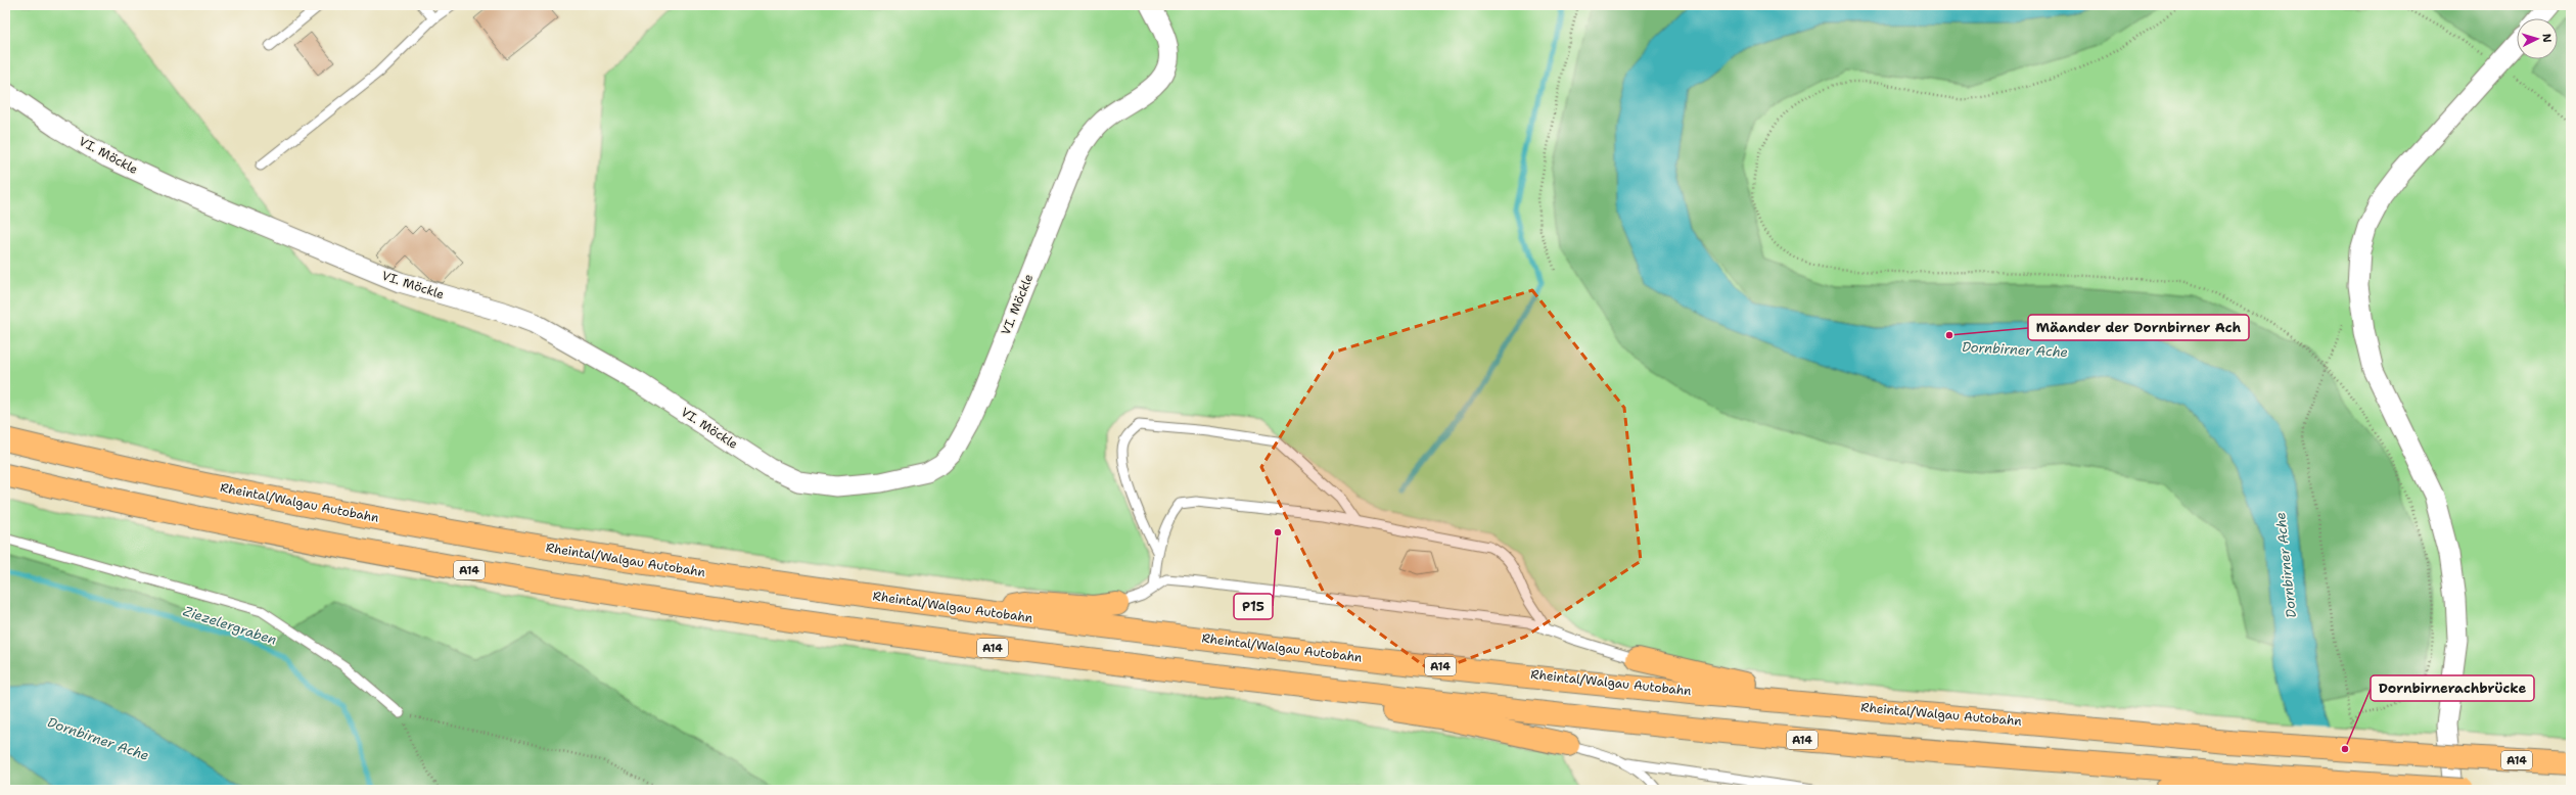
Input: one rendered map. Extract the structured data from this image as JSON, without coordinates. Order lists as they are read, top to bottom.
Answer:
{
  "streets": {
    "highway": ["Rheintal/Walgau Autobahn", "A14"],
    "street": ["VI. Möckle"]
  },
  "water": ["Dornbirner Ache", "Ziezelergraben"],
  "places": ["Mäander der Dornbirner Ach", "P15", "Dornbirnerachbrücke"],
  "north": "right"
}
